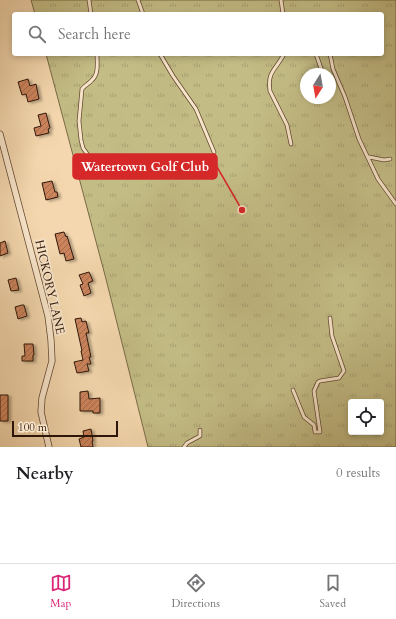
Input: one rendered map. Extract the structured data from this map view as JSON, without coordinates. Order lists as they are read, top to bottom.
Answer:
{
  "streets": {
    "street": ["HICKORY LANE"]
  },
  "places": ["Watertown Golf Club"],
  "scale_bar": "100 m",
  "north": "bottom",
  "page": {
    "search": "Search here",
    "scale": "100 m",
    "heading": ["Nearby", "0 results"],
    "nav": ["Map", "Directions", "Saved"]
  }
}
